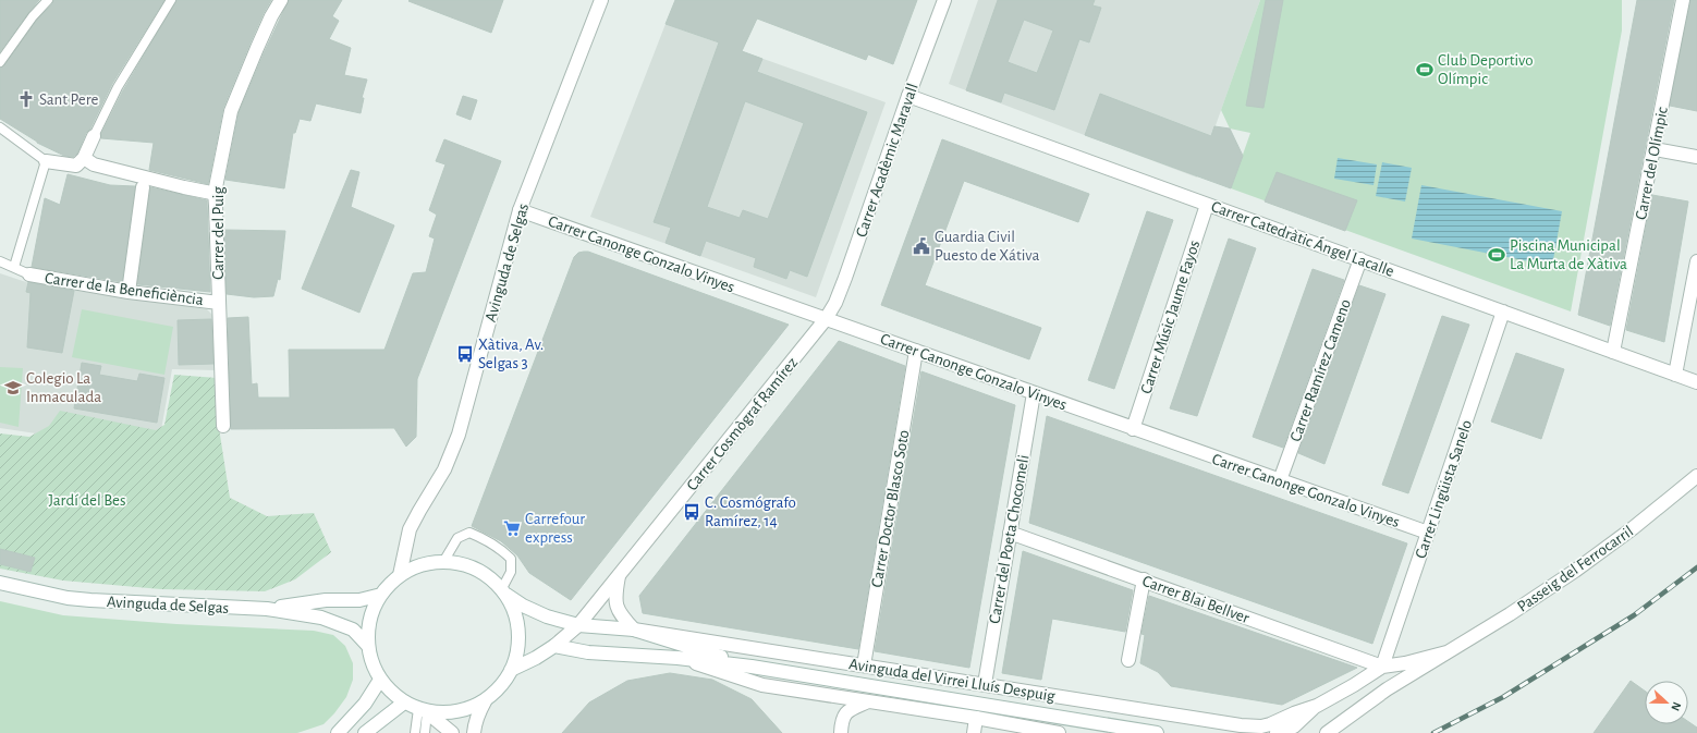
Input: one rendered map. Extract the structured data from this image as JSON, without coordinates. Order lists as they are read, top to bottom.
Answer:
{
  "streets": {
    "street": [
      "Carrer Acadèmic Maravall",
      "Carrer del Olímpic",
      "Carrer del Puig",
      "Carrer Catedràtic Ángel Lacalle",
      "Carrer Canonge Gonzalo Vinyes",
      "Avinguda de Selgas",
      "Carrer de la Beneficiència",
      "Carrer Músic Jaume Fayos",
      "Carrer Ramírez Cameno",
      "Carrer Cosmògraf Ramírez",
      "Carrer Lingüista Sanelo",
      "Carrer Doctor Blasco Soto",
      "Carrer del Poeta Chocomeli",
      "Passeig del Ferrocarril",
      "Carrer Blai Bellver",
      "Avinguda del Virrei Lluís Despuig"
    ]
  },
  "crossings": [
    ["Carrer Acadèmic Maravall", "Carrer Catedràtic Ángel Lacalle"],
    ["Carrer Acadèmic Maravall", "Carrer Canonge Gonzalo Vinyes"],
    ["Carrer Acadèmic Maravall", "Carrer Cosmògraf Ramírez"],
    ["Carrer del Olímpic", "Carrer Catedràtic Ángel Lacalle"],
    ["Carrer del Puig", "Carrer de la Beneficiència"],
    ["Carrer Catedràtic Ángel Lacalle", "Carrer Músic Jaume Fayos"],
    ["Carrer Catedràtic Ángel Lacalle", "Carrer Ramírez Cameno"],
    ["Carrer Catedràtic Ángel Lacalle", "Carrer Lingüista Sanelo"],
    ["Carrer Canonge Gonzalo Vinyes", "Avinguda de Selgas"],
    ["Carrer Canonge Gonzalo Vinyes", "Carrer Músic Jaume Fayos"],
    ["Carrer Canonge Gonzalo Vinyes", "Carrer Ramírez Cameno"],
    ["Carrer Canonge Gonzalo Vinyes", "Carrer Cosmògraf Ramírez"],
    ["Carrer Canonge Gonzalo Vinyes", "Carrer Lingüista Sanelo"],
    ["Carrer Canonge Gonzalo Vinyes", "Carrer Doctor Blasco Soto"],
    ["Carrer Canonge Gonzalo Vinyes", "Carrer del Poeta Chocomeli"],
    ["Avinguda de Selgas", "Avinguda del Virrei Lluís Despuig"],
    ["Carrer Cosmògraf Ramírez", "Avinguda del Virrei Lluís Despuig"],
    ["Carrer Lingüista Sanelo", "Passeig del Ferrocarril"],
    ["Carrer Lingüista Sanelo", "Carrer Blai Bellver"],
    ["Carrer Doctor Blasco Soto", "Avinguda del Virrei Lluís Despuig"],
    ["Carrer del Poeta Chocomeli", "Carrer Blai Bellver"],
    ["Carrer del Poeta Chocomeli", "Avinguda del Virrei Lluís Despuig"],
    ["Passeig del Ferrocarril", "Carrer Blai Bellver"],
    ["Passeig del Ferrocarril", "Avinguda del Virrei Lluís Despuig"]
  ],
  "parks": ["Jardí del Bes"],
  "places": {
    "sports": ["Club Deportivo Olímpic", "Piscina Municipal La Murta de Xàtiva"],
    "church": ["Sant Pere"],
    "public building": ["Guardia Civil Puesto de Xátiva"],
    "bus stop": ["Xàtiva, Av. Selgas 3", "C. Cosmógrafo Ramírez, 14"],
    "school or university": ["Colegio La Inmaculada"],
    "supermarket": ["Carrefour express"]
  },
  "north": "right"
}
